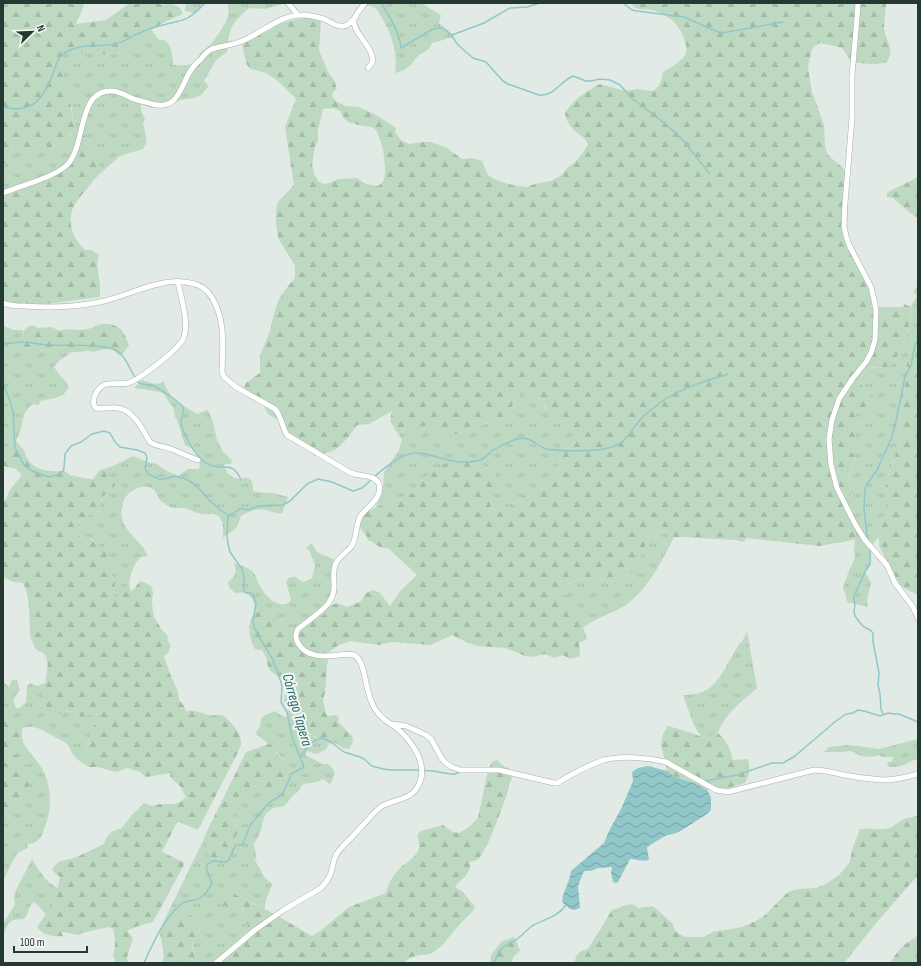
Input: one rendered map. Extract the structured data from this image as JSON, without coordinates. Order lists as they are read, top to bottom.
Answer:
{
  "water": ["Córrego Tapera"],
  "scale_bar": "100 m",
  "north": "top right"
}
